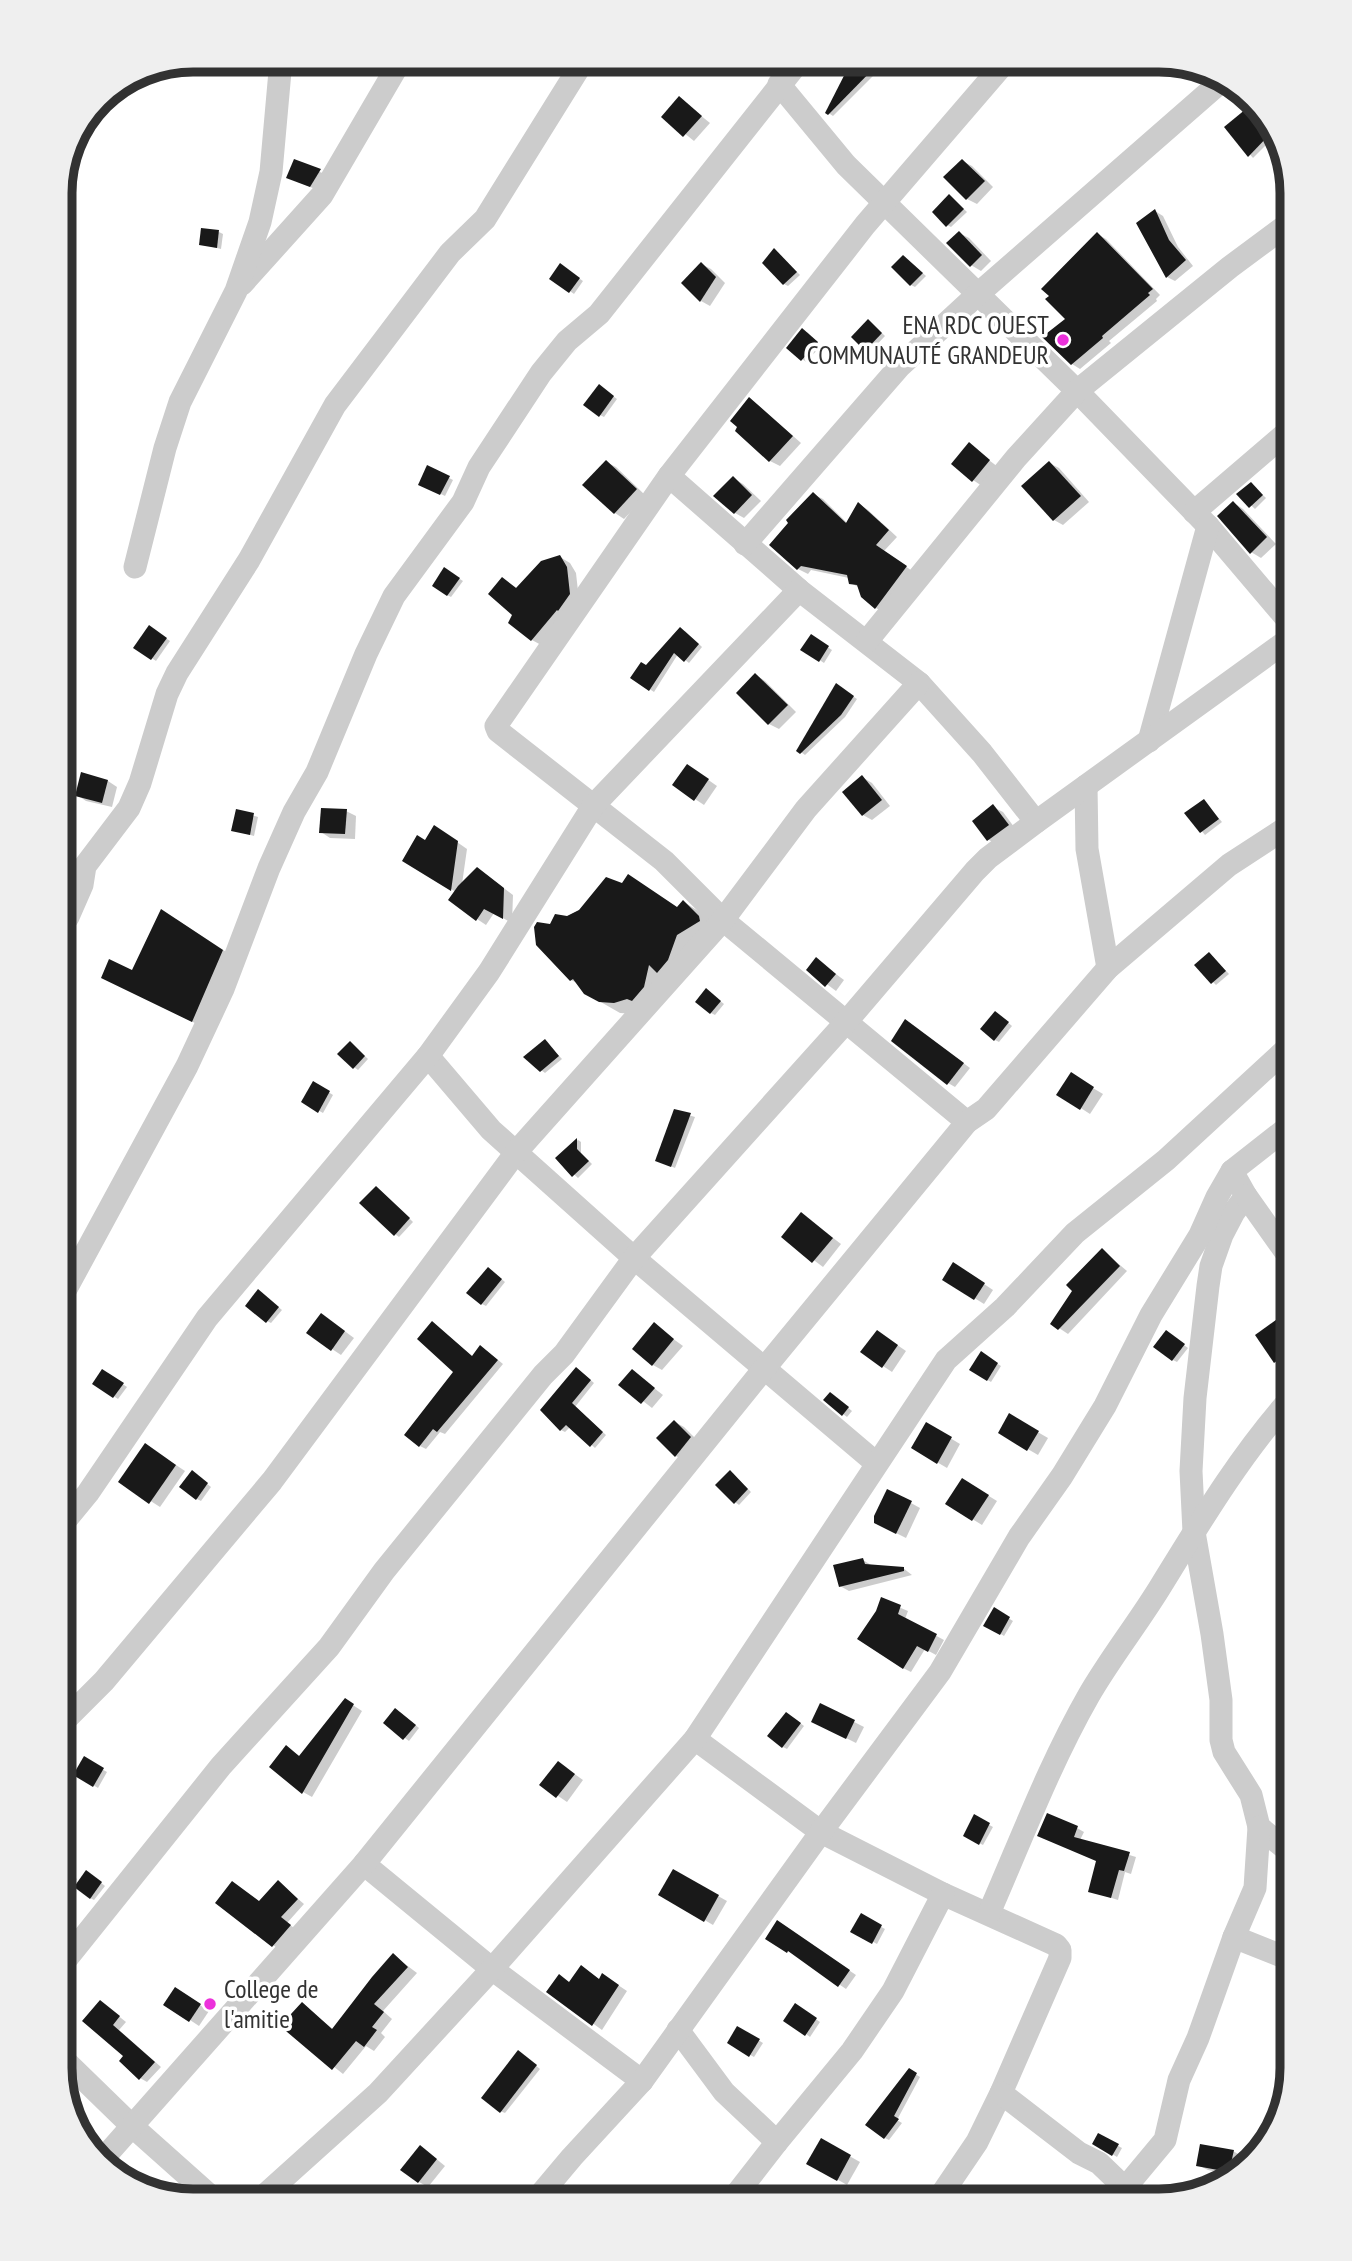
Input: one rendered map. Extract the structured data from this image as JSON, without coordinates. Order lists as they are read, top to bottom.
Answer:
{
  "places": ["ENA RDC OUEST COMMUNAUTÉ GRANDEUR", "College de l'amitie"]
}
